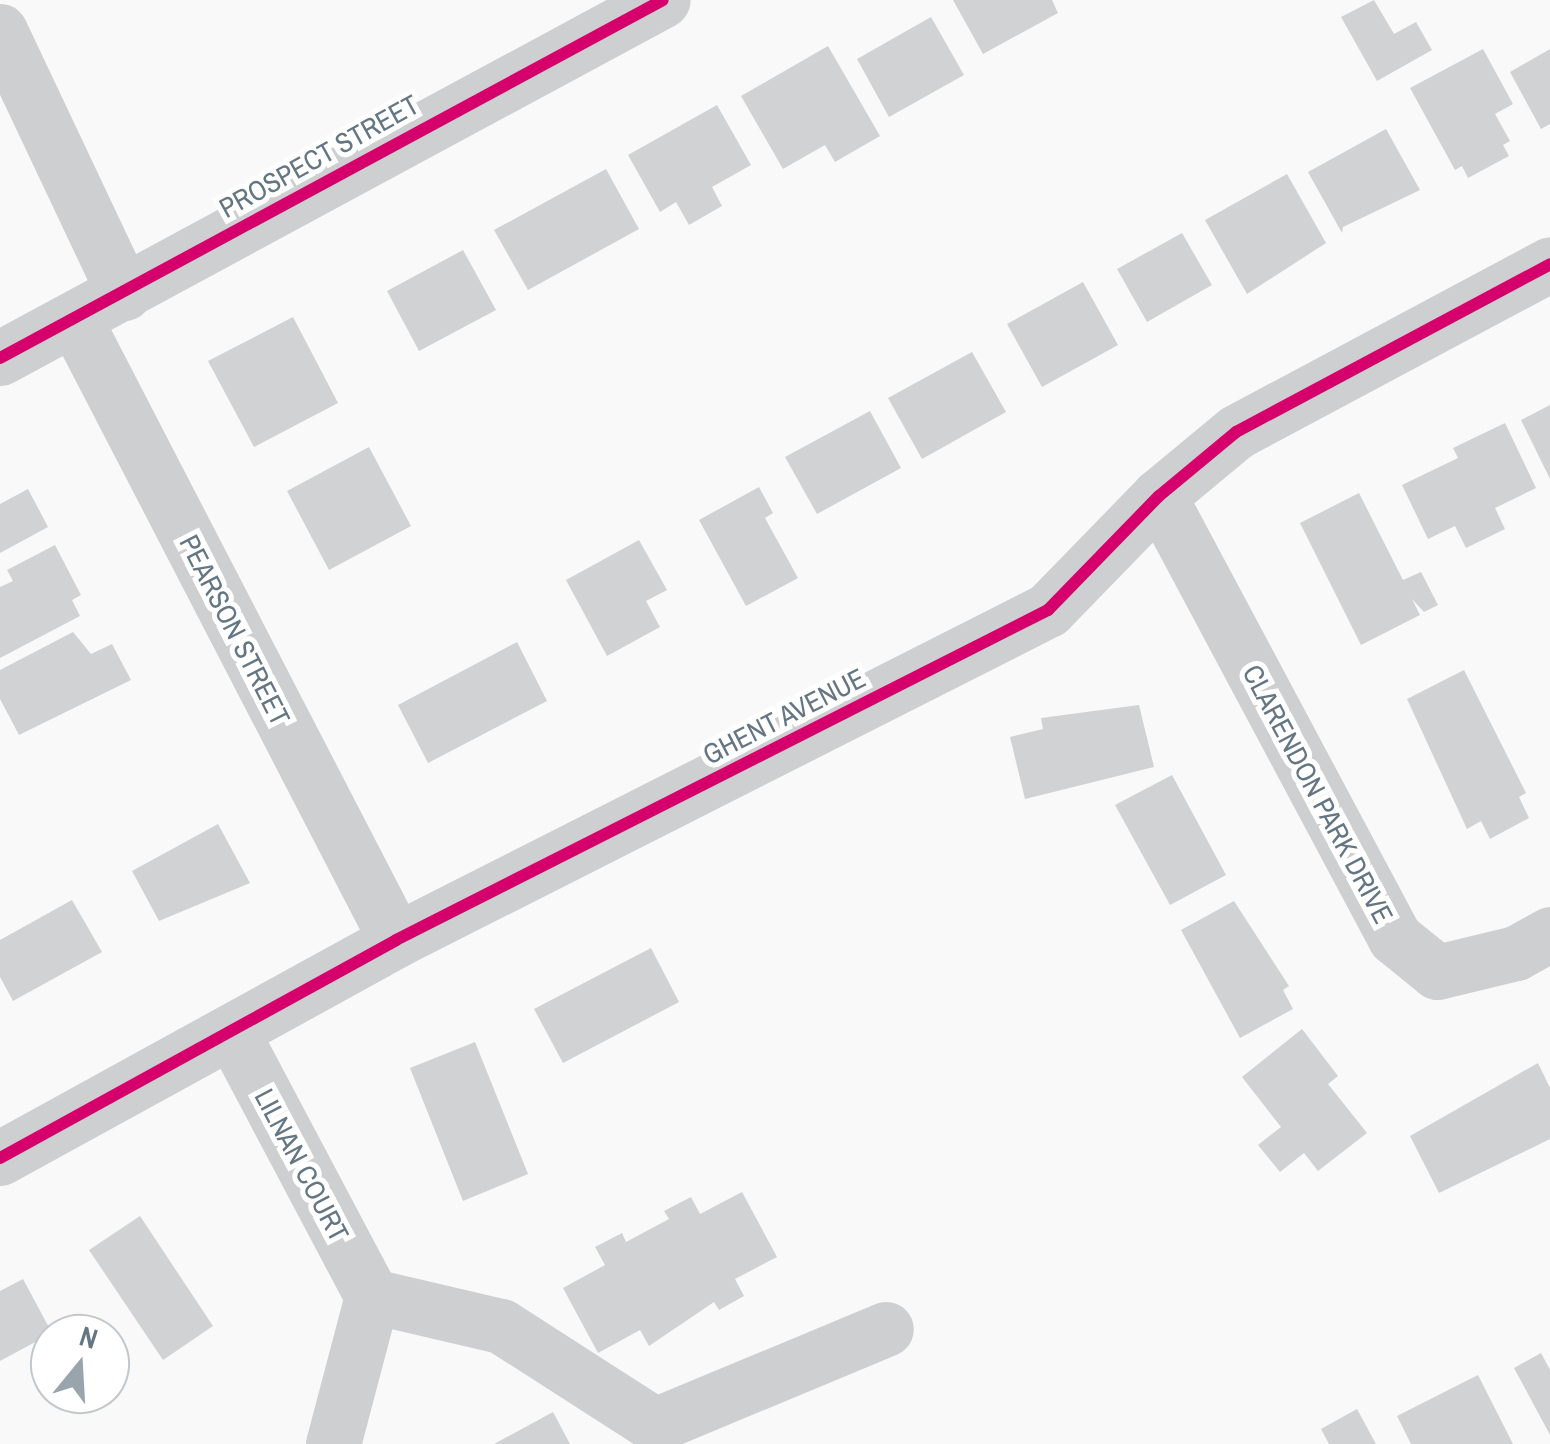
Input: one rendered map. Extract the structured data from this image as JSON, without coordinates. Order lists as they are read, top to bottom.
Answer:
{
  "streets": {
    "street": [
      "PROSPECT STREET",
      "PEARSON STREET",
      "GHENT AVENUE",
      "CLARENDON PARK DRIVE",
      "LILNAN COURT"
    ]
  },
  "crossings": [
    ["PROSPECT STREET", "PEARSON STREET"],
    ["PEARSON STREET", "GHENT AVENUE"],
    ["GHENT AVENUE", "CLARENDON PARK DRIVE"],
    ["GHENT AVENUE", "LILNAN COURT"]
  ],
  "north": "top"
}
